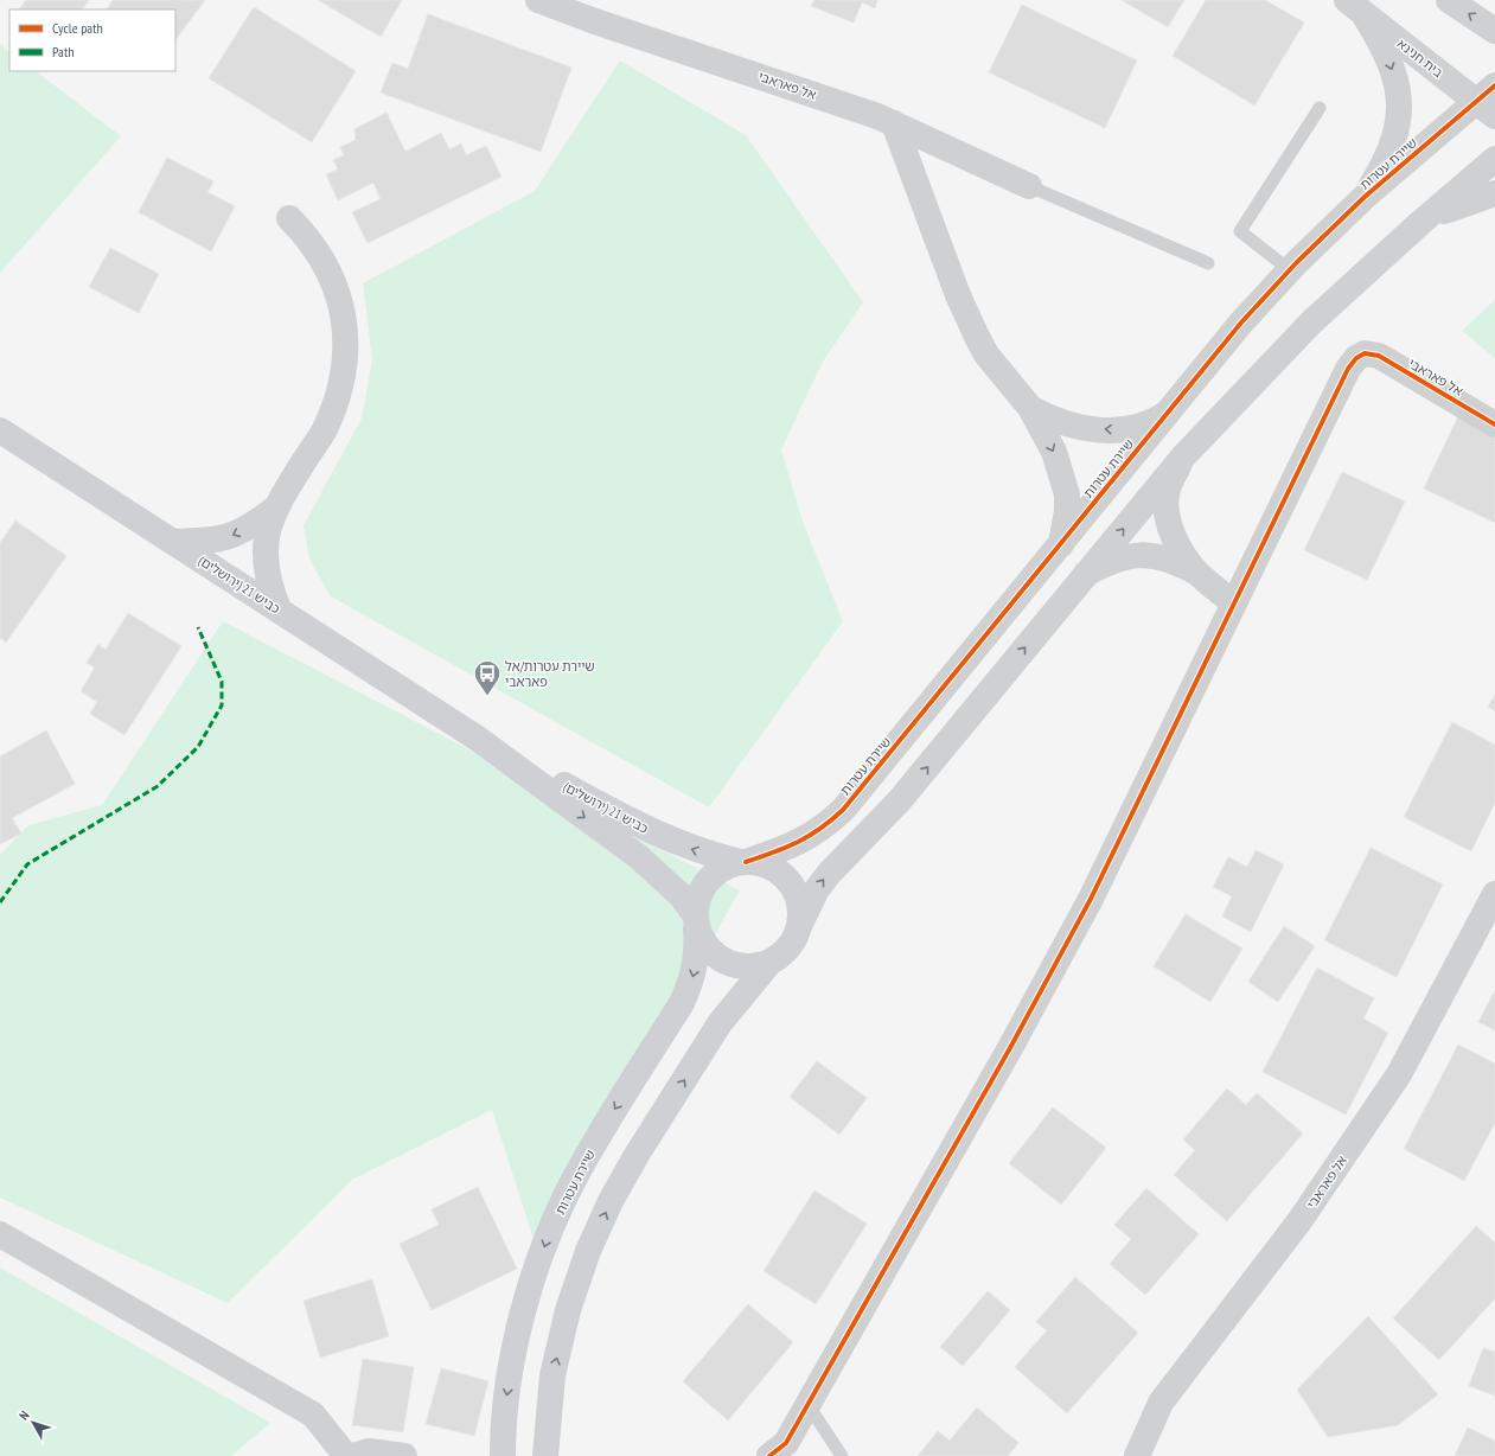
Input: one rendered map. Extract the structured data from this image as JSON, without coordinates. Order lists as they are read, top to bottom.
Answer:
{
  "streets": {
    "main road": ["שיירת עטרות", "כביש 21 (ירושלים)"],
    "street": ["בית חנינא", "אל פאראבי"]
  },
  "crossings": [
    ["בית חנינא", "שיירת עטרות"],
    ["שיירת עטרות", "כביש 21 (ירושלים)"]
  ],
  "places": {
    "bus stop": ["שיירת עטרות/אל פאראבי"]
  },
  "legend": ["Cycle path", "Path"],
  "north": "top left"
}
